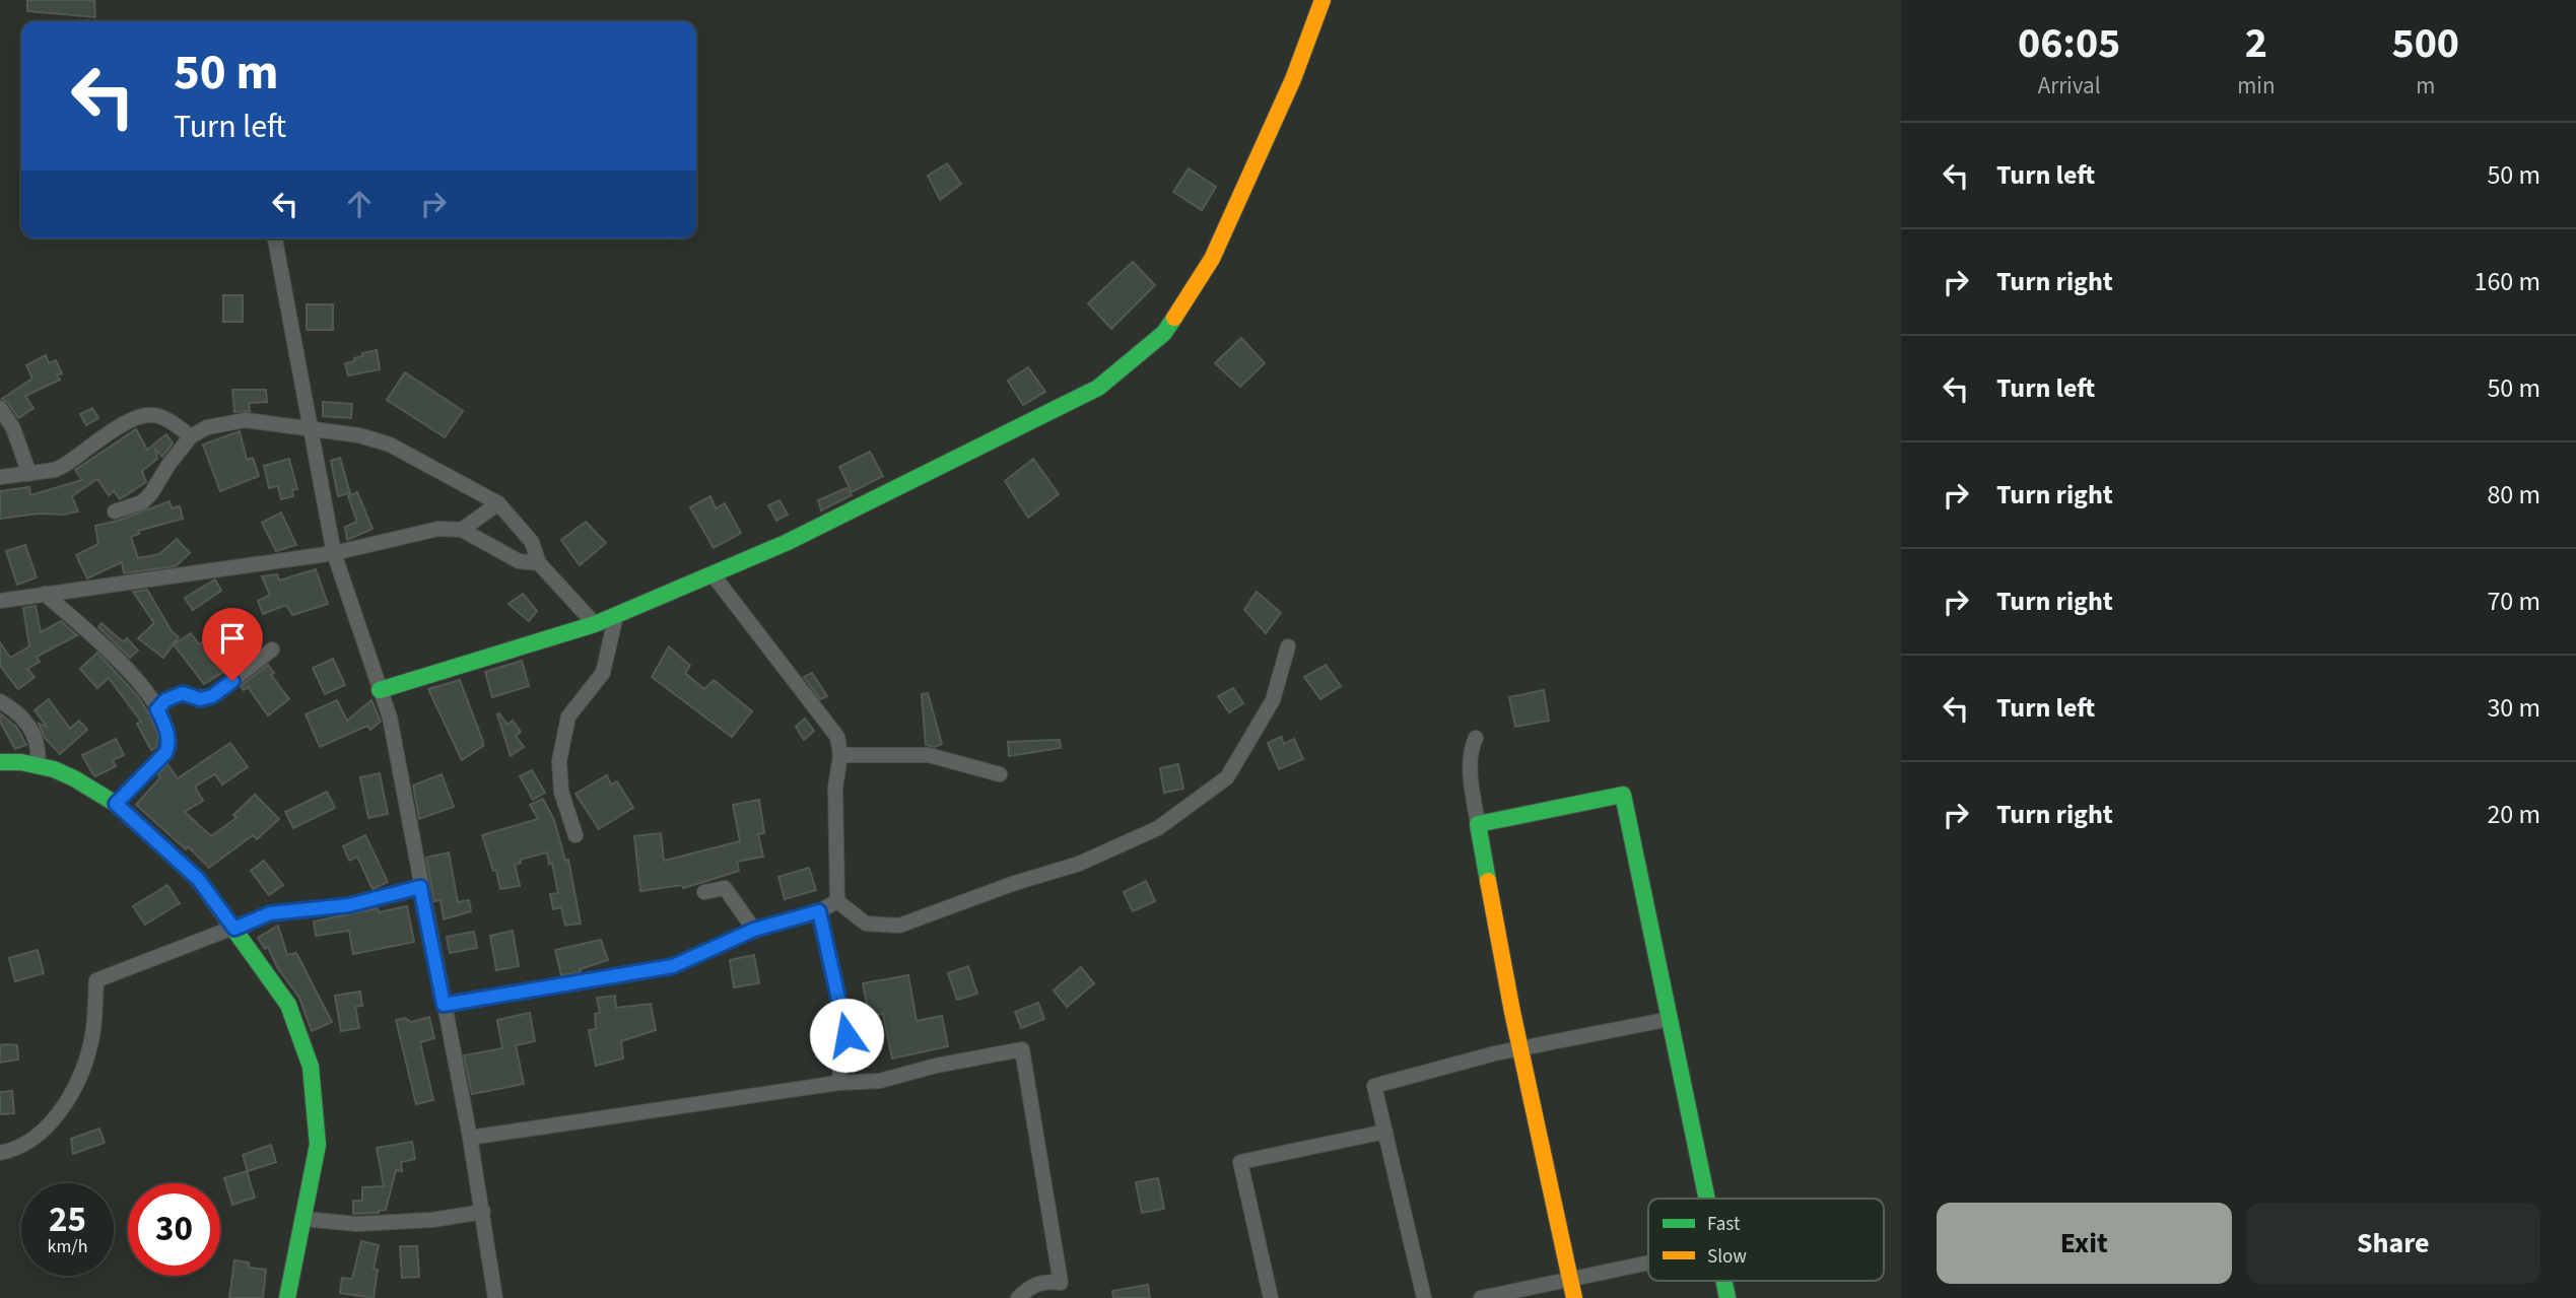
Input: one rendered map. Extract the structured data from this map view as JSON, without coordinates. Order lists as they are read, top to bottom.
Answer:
{
  "legend": ["Fast", "Slow"],
  "page": {
    "eta": [
      "06:05",
      "Arrival",
      "2",
      "min",
      "500",
      "m"
    ],
    "turn": ["50 m", "Turn left"],
    "list": [
      {
        "name": "Turn left",
        "value": "50 m"
      },
      {
        "name": "Turn right",
        "value": "160 m"
      },
      {
        "name": "Turn left",
        "value": "50 m"
      },
      {
        "name": "Turn right",
        "value": "80 m"
      },
      {
        "name": "Turn right",
        "value": "70 m"
      },
      {
        "name": "Turn left",
        "value": "30 m"
      },
      {
        "name": "Turn right",
        "value": "20 m"
      }
    ],
    "speed": "25 km/h",
    "limit": "30",
    "buttons": ["Exit", "Share"]
  }
}
